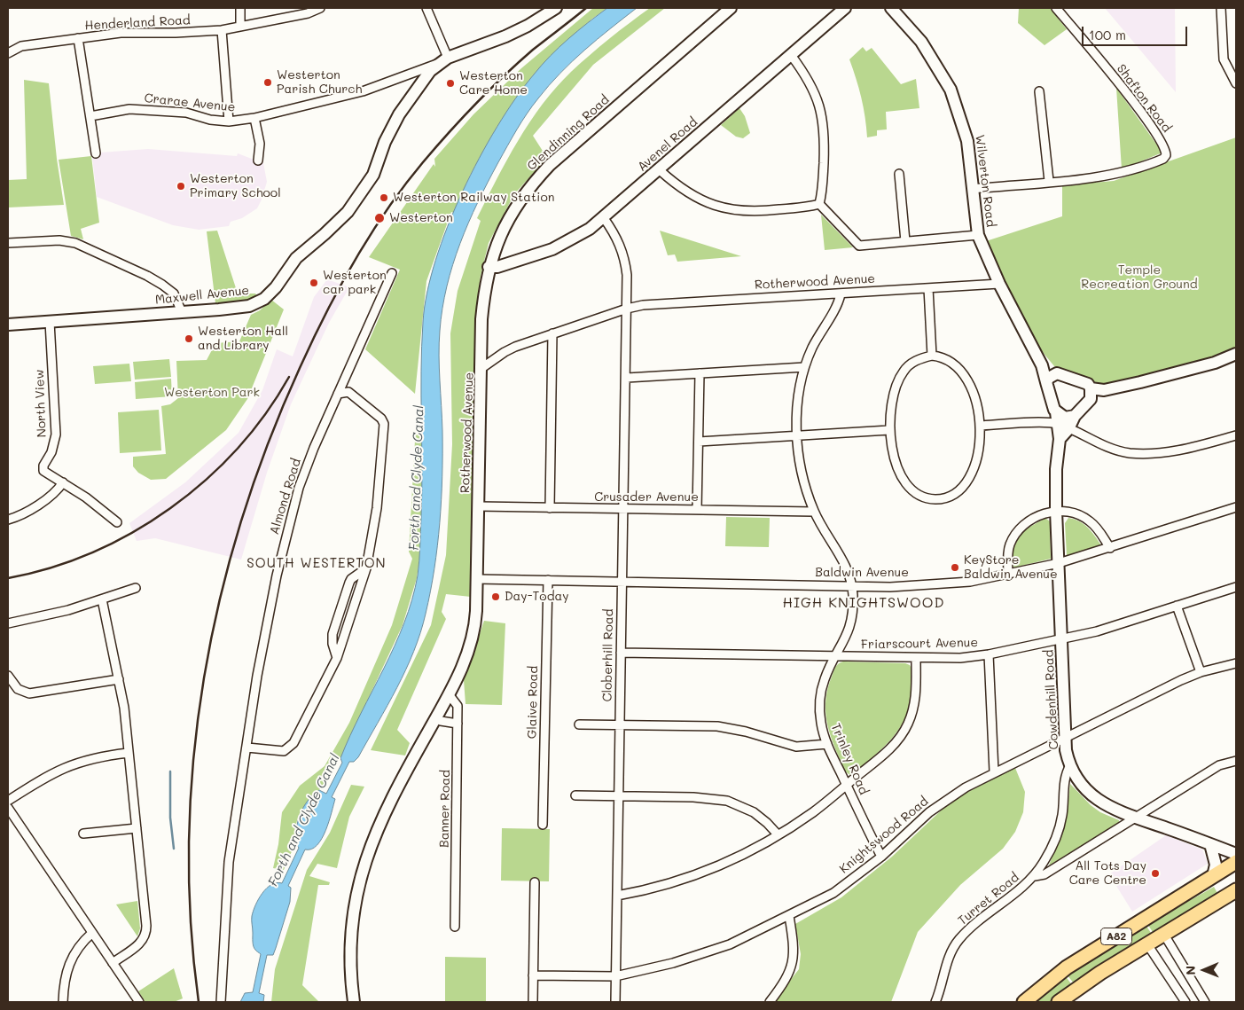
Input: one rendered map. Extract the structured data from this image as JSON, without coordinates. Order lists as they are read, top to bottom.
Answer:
{
  "streets": {
    "main road": ["A82"],
    "street": [
      "Henderland Road",
      "Shafton Road",
      "Crarae Avenue",
      "Glendinning Road",
      "Avenel Road",
      "Wilverton Road",
      "Rotherwood Avenue",
      "Maxwell Avenue",
      "North View",
      "Almond Road",
      "Crusader Avenue",
      "Baldwin Avenue",
      "Friarscourt Avenue",
      "Cloberhill Road",
      "Cowdenhill Road",
      "Glaive Road",
      "Trinley Road",
      "Banner Road",
      "Knightswood Road",
      "Turret Road"
    ]
  },
  "crossings": [
    ["Shafton Road", "Wilverton Road"],
    ["Crarae Avenue", "Maxwell Avenue"],
    ["Glendinning Road", "Avenel Road"],
    ["Glendinning Road", "Rotherwood Avenue"],
    ["Avenel Road", "Cloberhill Road"],
    ["Wilverton Road", "Rotherwood Avenue"],
    ["Wilverton Road", "Cowdenhill Road"],
    ["Rotherwood Avenue", "Crusader Avenue"],
    ["Rotherwood Avenue", "Baldwin Avenue"],
    ["Rotherwood Avenue", "Cloberhill Road"],
    ["Rotherwood Avenue", "Trinley Road"],
    ["Rotherwood Avenue", "Banner Road"],
    ["Maxwell Avenue", "North View"],
    ["Crusader Avenue", "Cloberhill Road"],
    ["Crusader Avenue", "Trinley Road"],
    ["Baldwin Avenue", "Cloberhill Road"],
    ["Baldwin Avenue", "Cowdenhill Road"],
    ["Baldwin Avenue", "Glaive Road"],
    ["Baldwin Avenue", "Trinley Road"],
    ["Friarscourt Avenue", "Cloberhill Road"],
    ["Friarscourt Avenue", "Cowdenhill Road"],
    ["Friarscourt Avenue", "Trinley Road"],
    ["Cloberhill Road", "Knightswood Road"],
    ["Cowdenhill Road", "Knightswood Road"],
    ["Cowdenhill Road", "Turret Road"],
    ["Trinley Road", "Knightswood Road"]
  ],
  "districts": ["SOUTH WESTERTON", "HIGH KNIGHTSWOOD"],
  "water": ["Forth and Clyde Canal"],
  "parks": ["Temple Recreation Ground", "Westerton Park"],
  "places": [
    "Westerton Parish Church",
    "Westerton Care Home",
    "Westerton Primary School",
    "Westerton Railway Station",
    "Westerton",
    "Westerton car park",
    "Westerton Hall and Library",
    "KeyStore Baldwin Avenue",
    "Day-Today",
    "All Tots Day Care Centre"
  ],
  "scale_bar": "100 m",
  "north": "left"
}
